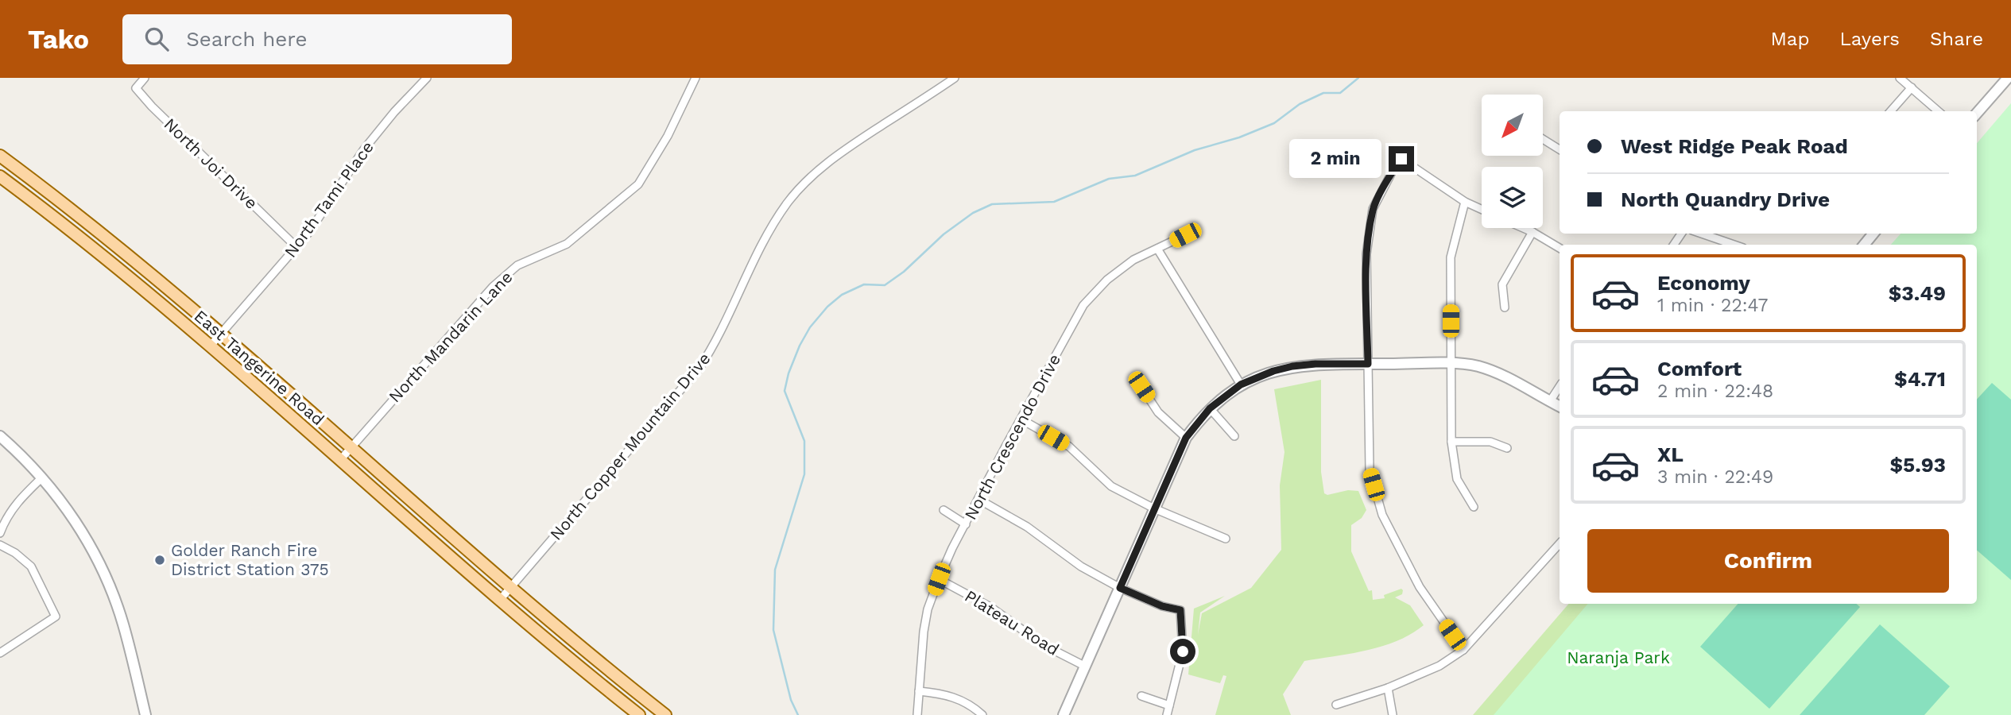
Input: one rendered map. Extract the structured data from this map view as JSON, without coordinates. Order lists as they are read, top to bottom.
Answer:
{
  "streets": {
    "main road": ["East Tangerine Road"],
    "street": [
      "North Joi Drive",
      "North Tami Place",
      "North Mandarin Lane",
      "North Crescendo Drive",
      "North Copper Mountain Drive",
      "Plateau Road"
    ]
  },
  "crossings": [
    ["North Joi Drive", "North Tami Place"],
    ["North Tami Place", "East Tangerine Road"],
    ["North Mandarin Lane", "East Tangerine Road"],
    ["East Tangerine Road", "North Copper Mountain Drive"],
    ["North Crescendo Drive", "Plateau Road"]
  ],
  "parks": ["Naranja Park"],
  "places": ["Golder Ranch Fire District Station 375"],
  "north": "bottom left",
  "page": {
    "header": "Tako",
    "search": "Search here",
    "nav": ["Map", "Layers", "Share"],
    "banner": ["West Ridge Peak Road", "North Quandry Drive"],
    "bubble": "2 min",
    "list": [
      {
        "name": "Economy",
        "note": "1 min · 22:47",
        "value": "$3.49"
      },
      {
        "name": "Comfort",
        "note": "2 min · 22:48",
        "value": "$4.71"
      },
      {
        "name": "XL",
        "note": "3 min · 22:49",
        "value": "$5.93"
      }
    ],
    "buttons": "Confirm"
  }
}
